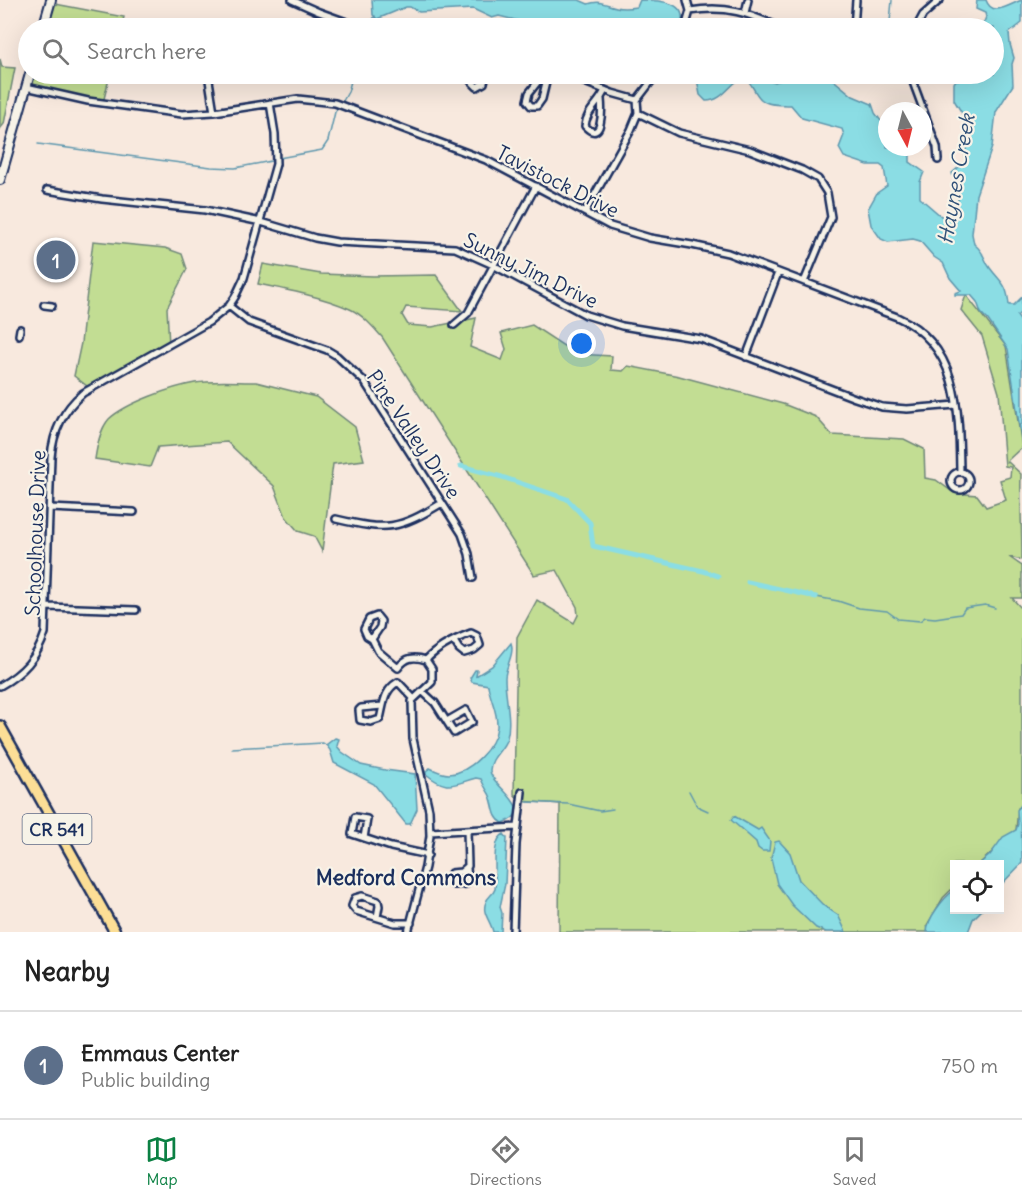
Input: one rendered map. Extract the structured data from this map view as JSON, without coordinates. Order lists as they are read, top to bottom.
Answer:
{
  "streets": {
    "main road": ["CR 541"],
    "street": [
      "Tavistock Drive",
      "Sunny Jim Drive",
      "Pine Valley Drive",
      "Schoolhouse Drive"
    ]
  },
  "crossings": [
    ["Tavistock Drive", "Sunny Jim Drive"],
    ["Tavistock Drive", "Schoolhouse Drive"],
    ["Sunny Jim Drive", "Schoolhouse Drive"],
    ["Pine Valley Drive", "Schoolhouse Drive"]
  ],
  "districts": ["Medford Commons"],
  "water": ["Haynes Creek"],
  "north": "bottom",
  "page": {
    "search": "Search here",
    "pins": "1",
    "heading": "Nearby",
    "list": [
      {
        "mark": "1",
        "name": "Emmaus Center",
        "note": "Public building",
        "value": "750 m"
      }
    ],
    "nav": ["Map", "Directions", "Saved"]
  }
}
